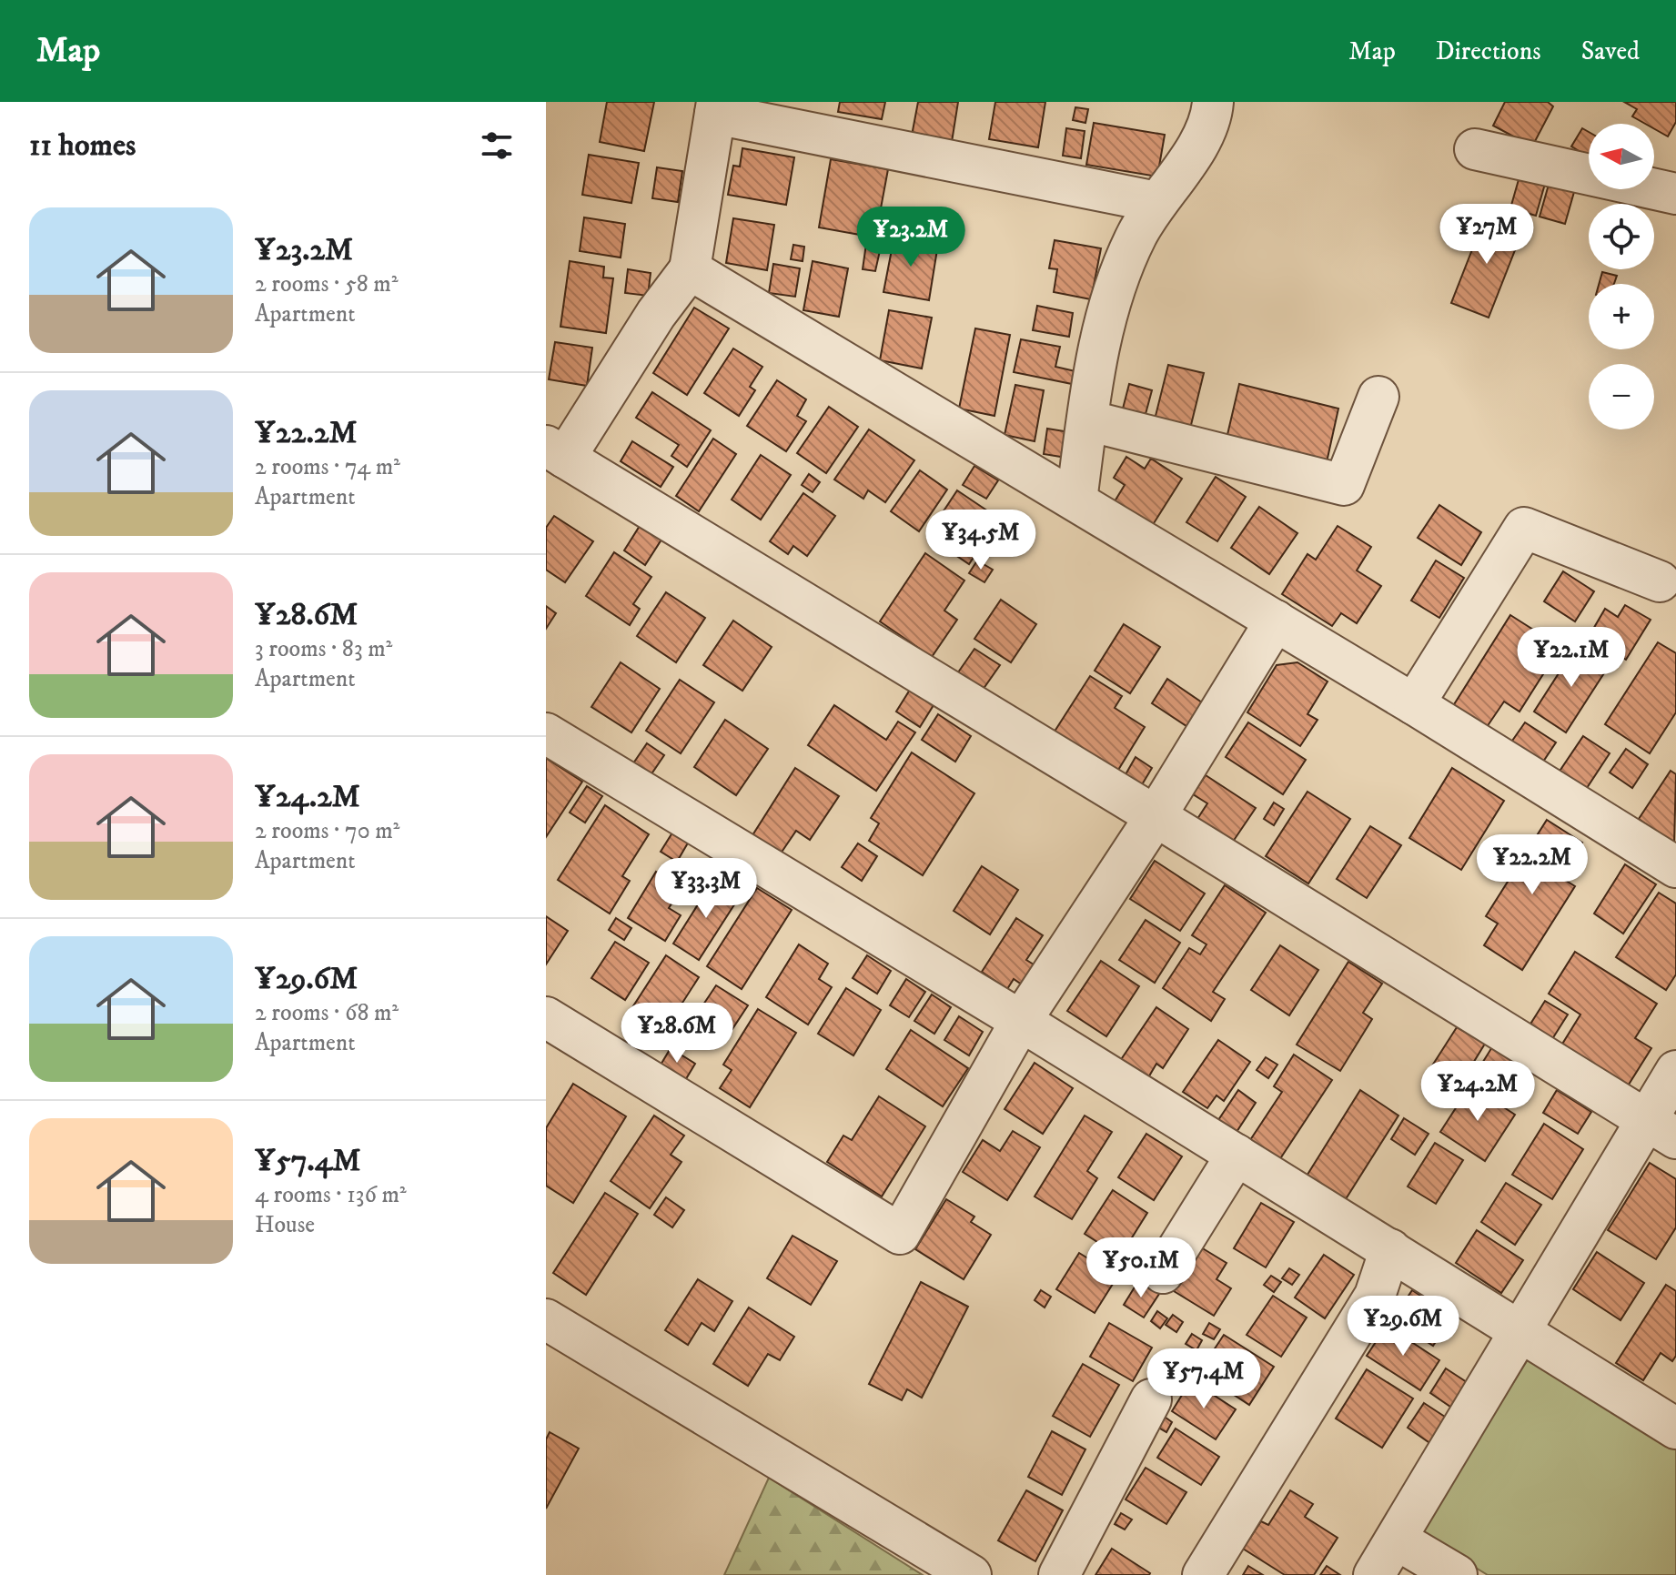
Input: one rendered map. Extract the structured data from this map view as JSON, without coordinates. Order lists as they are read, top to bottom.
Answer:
{
  "north": "left",
  "page": {
    "header": "Map",
    "nav": ["Map", "Directions", "Saved"],
    "heading": "11 homes",
    "map_buttons": ["+", "−"],
    "list": [
      {
        "name": "¥23.2M",
        "note": "2 rooms · 58 m² · Apartment"
      },
      {
        "name": "¥22.2M",
        "note": "2 rooms · 74 m² · Apartment"
      },
      {
        "name": "¥28.6M",
        "note": "3 rooms · 83 m² · Apartment"
      },
      {
        "name": "¥24.2M",
        "note": "2 rooms · 70 m² · Apartment"
      },
      {
        "name": "¥29.6M",
        "note": "2 rooms · 68 m² · Apartment"
      },
      {
        "name": "¥57.4M",
        "note": "4 rooms · 136 m² · House"
      }
    ],
    "price": [
      "¥27M",
      "¥23.2M",
      "¥34.5M",
      "¥22.1M",
      "¥22.2M",
      "¥33.3M",
      "¥28.6M",
      "¥24.2M",
      "¥50.1M",
      "¥29.6M",
      "¥57.4M"
    ]
  }
}
